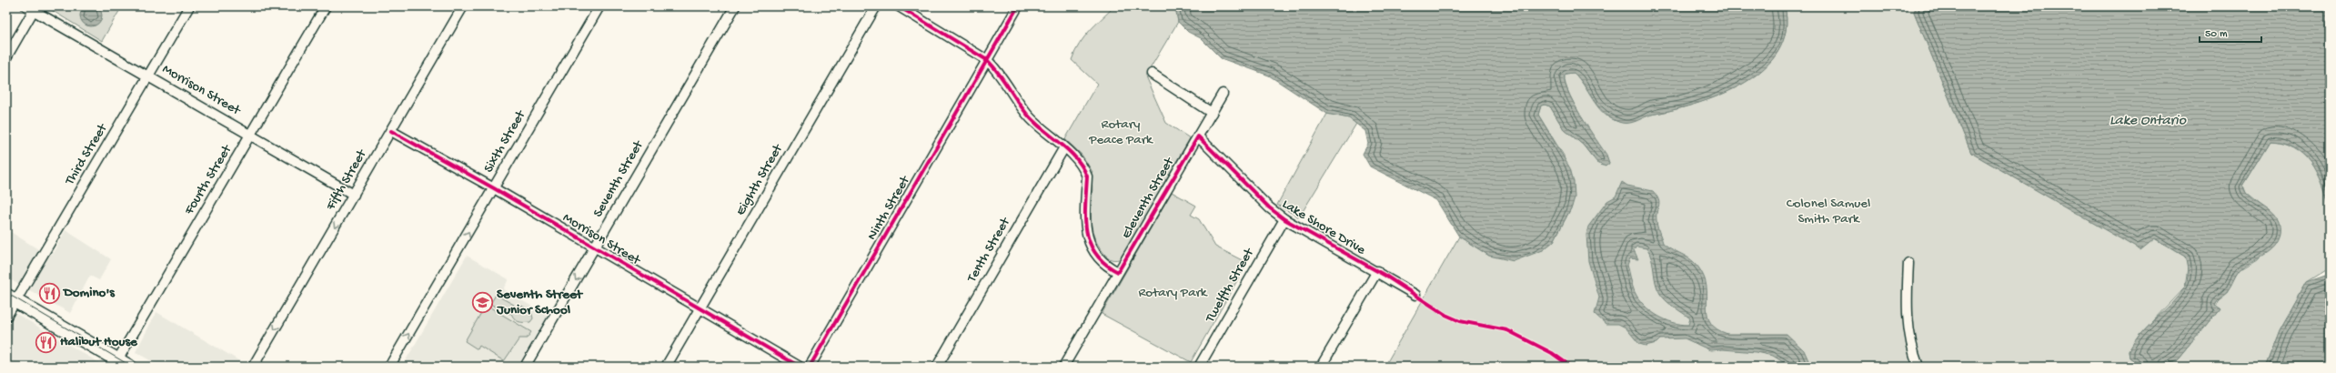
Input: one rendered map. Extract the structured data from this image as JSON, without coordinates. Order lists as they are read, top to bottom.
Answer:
{
  "streets": {
    "street": [
      "Morrison Street",
      "Sixth Street",
      "Third Street",
      "Seventh Street",
      "Fourth Street",
      "Fifth Street",
      "Eighth Street",
      "Eleventh Street",
      "Ninth Street",
      "Lake Shore Drive",
      "Tenth Street",
      "Twelfth Street"
    ]
  },
  "crossings": [
    ["Morrison Street", "Sixth Street"],
    ["Morrison Street", "Third Street"],
    ["Morrison Street", "Seventh Street"],
    ["Morrison Street", "Fourth Street"],
    ["Morrison Street", "Fifth Street"],
    ["Morrison Street", "Eighth Street"],
    ["Eleventh Street", "Lake Shore Drive"],
    ["Lake Shore Drive", "Twelfth Street"]
  ],
  "one_way": ["Sixth Street", "Fifth Street"],
  "water": ["Lake Ontario"],
  "parks": ["Rotary Peace Park", "Colonel Samuel Smith Park", "Rotary Park"],
  "places": {
    "restaurant": ["Domino's", "Halibut House"],
    "school or university": ["Seventh Street Junior School"]
  },
  "scale_bar": "50 m"
}
